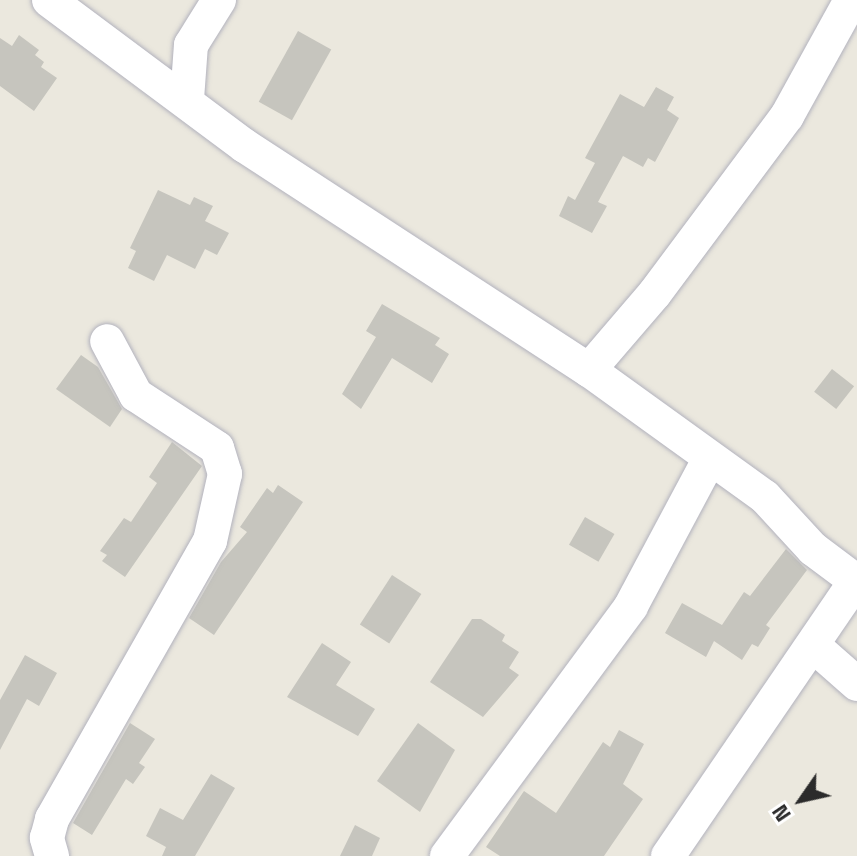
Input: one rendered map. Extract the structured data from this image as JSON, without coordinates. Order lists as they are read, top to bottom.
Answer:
{
  "north": "bottom left"
}
